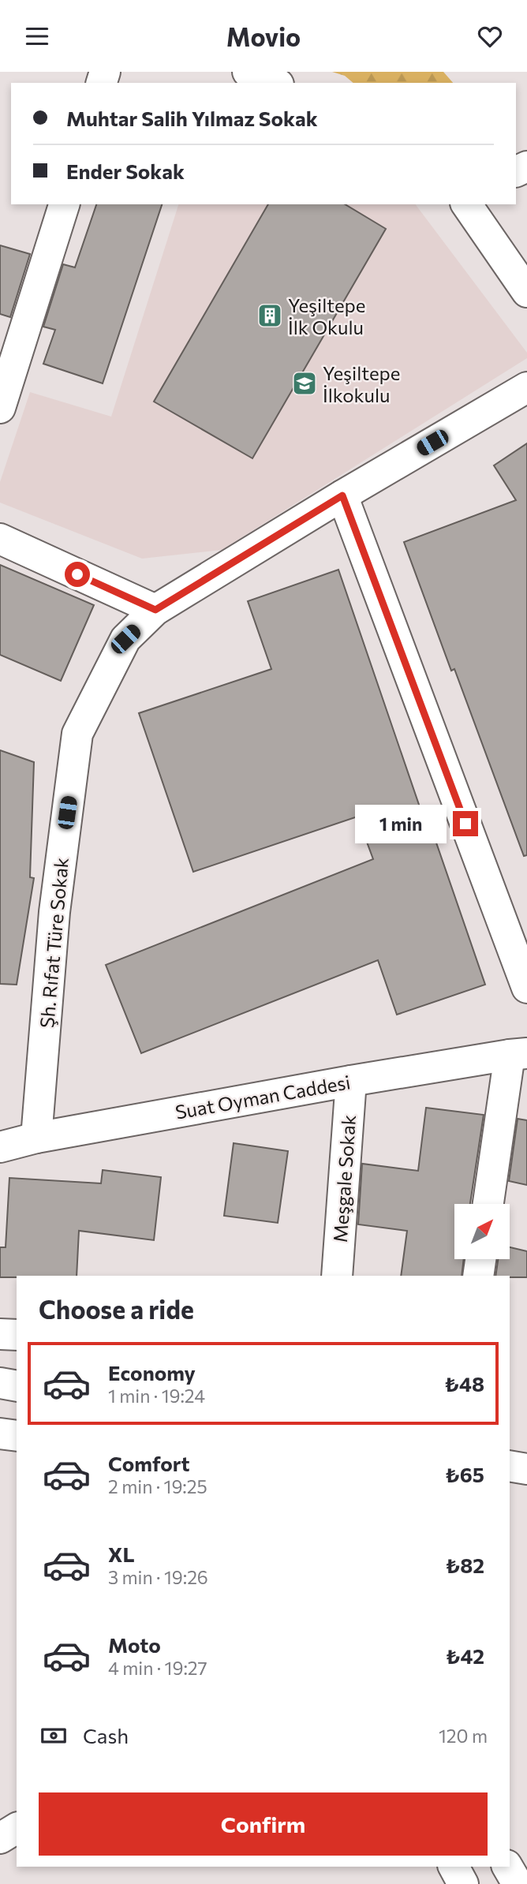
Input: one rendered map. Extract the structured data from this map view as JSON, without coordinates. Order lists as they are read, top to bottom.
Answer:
{
  "streets": {
    "street": ["Şh. Rıfat Türe Sokak", "Suat Oyman Caddesi", "Meşgale Sokak"]
  },
  "crossings": [
    ["Şh. Rıfat Türe Sokak", "Suat Oyman Caddesi"],
    ["Suat Oyman Caddesi", "Meşgale Sokak"]
  ],
  "places": {
    "building": ["Yeşiltepe İlk Okulu"],
    "school or university": ["Yeşiltepe İlkokulu"]
  },
  "north": "top right",
  "page": {
    "header": "Movio",
    "banner": ["Muhtar Salih Yılmaz Sokak", "Ender Sokak"],
    "bubble": "1 min",
    "heading": "Choose a ride",
    "list": [
      {
        "name": "Economy",
        "note": "1 min · 19:24",
        "value": "₺48"
      },
      {
        "name": "Comfort",
        "note": "2 min · 19:25",
        "value": "₺65"
      },
      {
        "name": "XL",
        "note": "3 min · 19:26",
        "value": "₺82"
      },
      {
        "name": "Moto",
        "note": "4 min · 19:27",
        "value": "₺42"
      }
    ],
    "pay": ["Cash", "120 m"],
    "buttons": "Confirm"
  }
}
